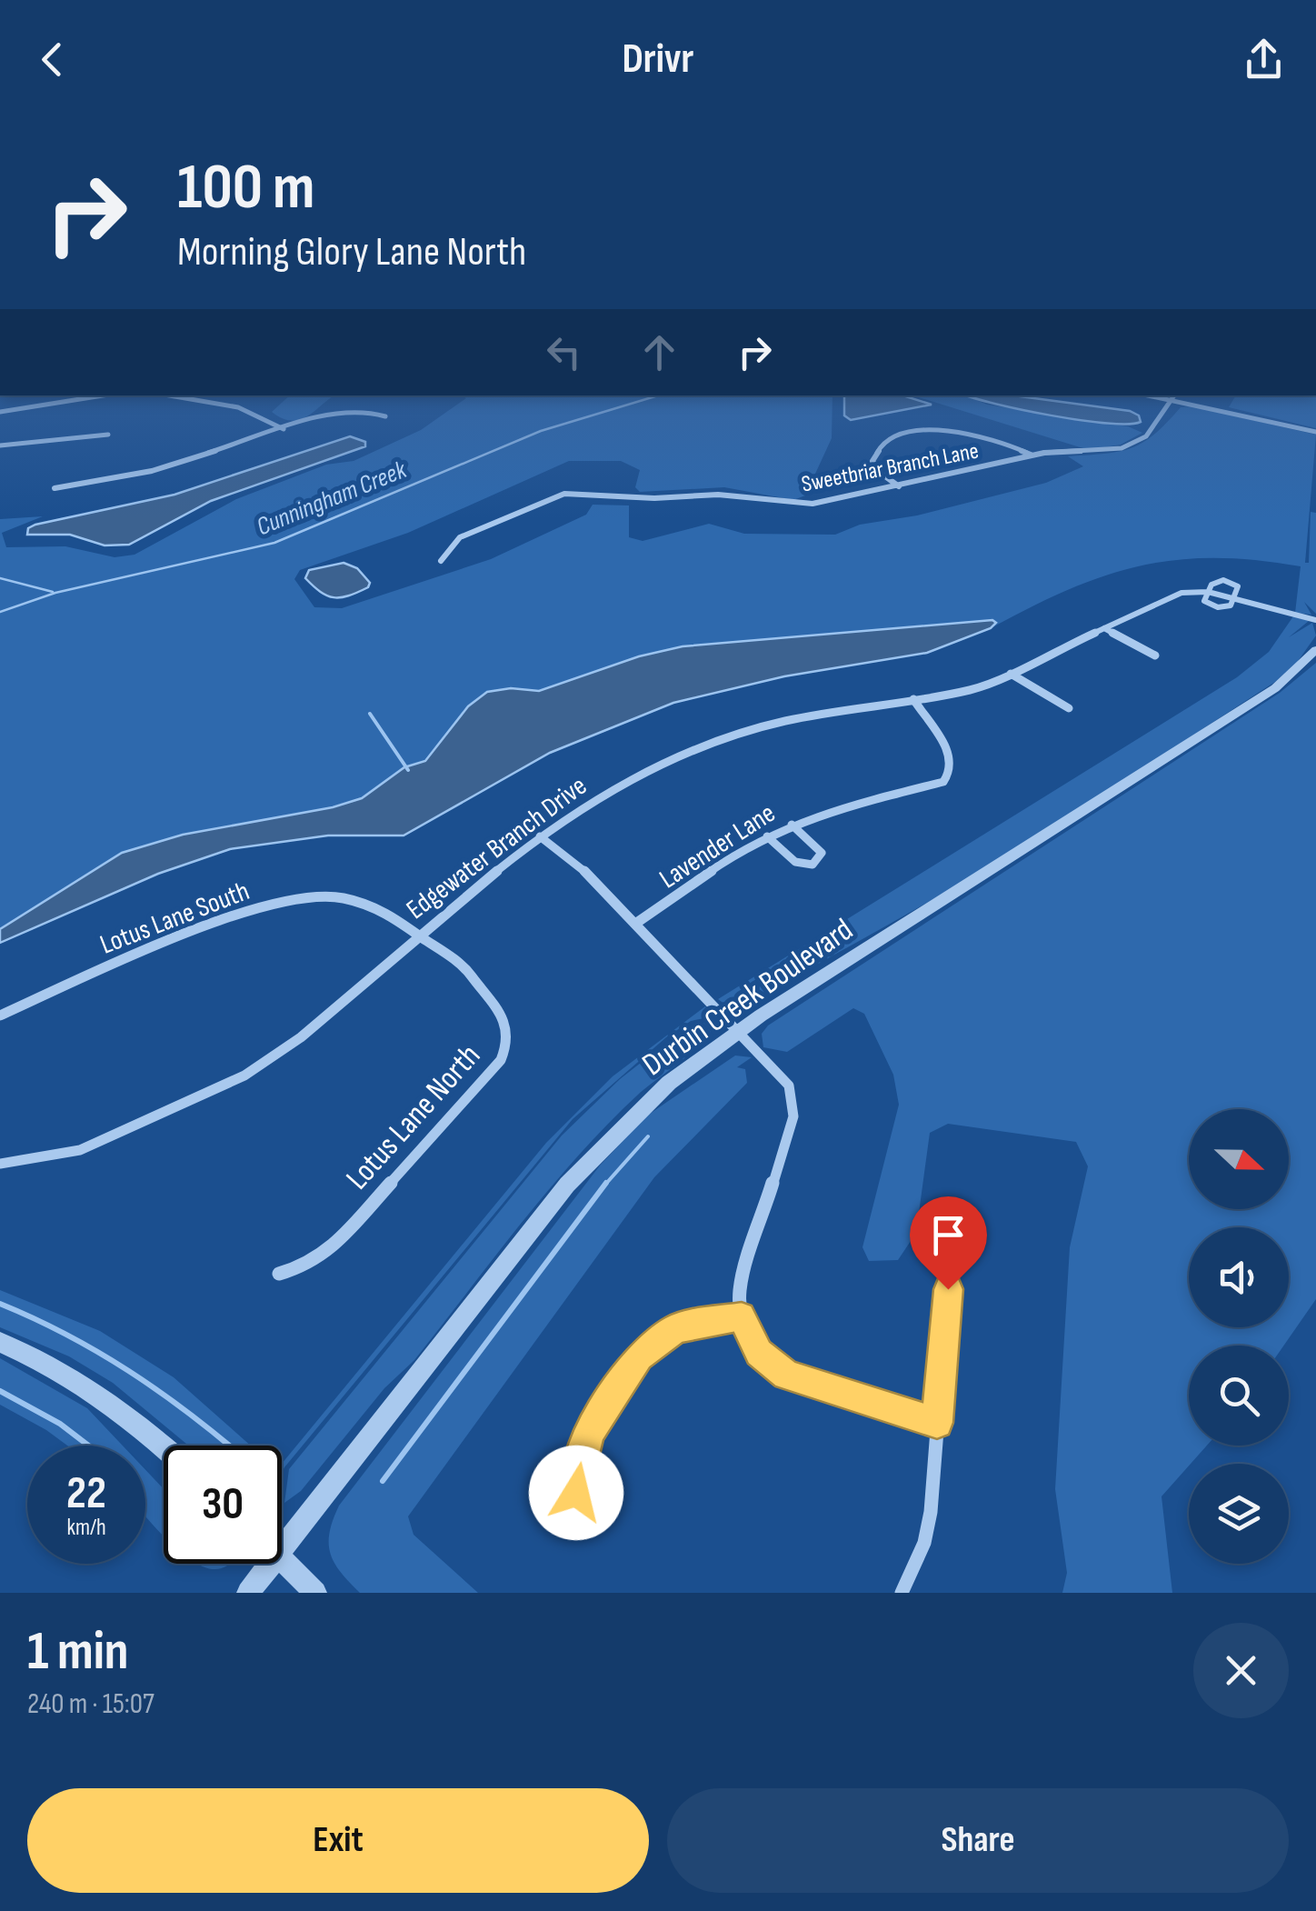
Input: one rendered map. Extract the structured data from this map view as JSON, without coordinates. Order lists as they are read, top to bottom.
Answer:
{
  "streets": {
    "street": [
      "Sweetbriar Branch Lane",
      "Lavender Lane",
      "Edgewater Branch Drive",
      "Lotus Lane South",
      "Durbin Creek Boulevard",
      "Lotus Lane North"
    ]
  },
  "crossings": [
    ["Lavender Lane", "Edgewater Branch Drive"],
    ["Edgewater Branch Drive", "Lotus Lane South"],
    ["Edgewater Branch Drive", "Lotus Lane North"],
    ["Lotus Lane South", "Lotus Lane North"]
  ],
  "water": ["Cunningham Creek"],
  "north": "right",
  "page": {
    "header": "Drivr",
    "turn": ["100 m", "Morning Glory Lane North"],
    "speed": "22 km/h",
    "limit": "30",
    "heading": ["1 min", "240 m · 15:07"],
    "buttons": ["Exit", "Share"]
  }
}
